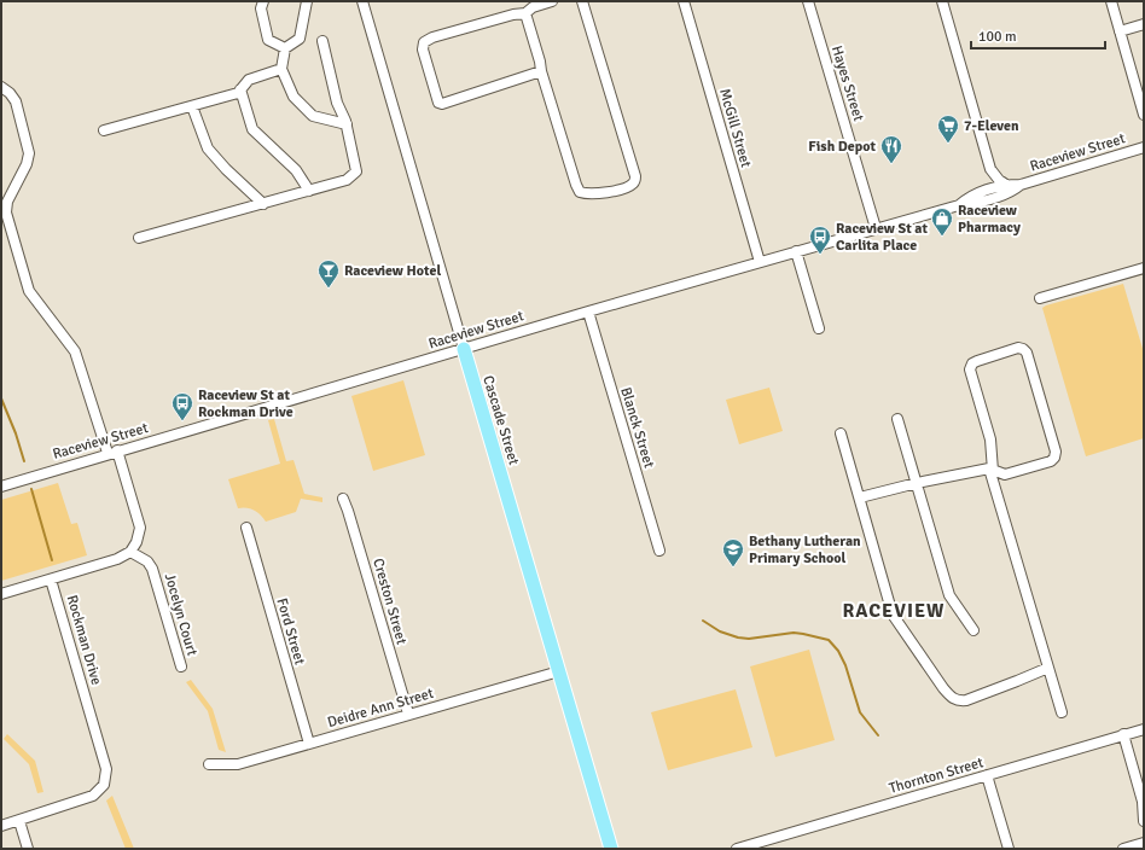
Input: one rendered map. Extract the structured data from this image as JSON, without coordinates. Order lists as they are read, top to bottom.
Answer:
{
  "streets": {
    "main road": ["Cascade Street"],
    "street": [
      "Hayes Street",
      "McGill Street",
      "Raceview Street",
      "Blanck Street",
      "Creston Street",
      "Jocelyn Court",
      "Ford Street",
      "Rockman Drive",
      "Deidre Ann Street",
      "Thornton Street"
    ]
  },
  "crossings": [
    ["Hayes Street", "Raceview Street"],
    ["McGill Street", "Raceview Street"],
    ["Raceview Street", "Cascade Street"],
    ["Raceview Street", "Blanck Street"],
    ["Cascade Street", "Deidre Ann Street"],
    ["Creston Street", "Deidre Ann Street"],
    ["Jocelyn Court", "Rockman Drive"],
    ["Ford Street", "Deidre Ann Street"]
  ],
  "districts": ["RACEVIEW"],
  "places": {
    "supermarket": ["7-Eleven"],
    "restaurant": ["Fish Depot"],
    "shop": ["Raceview Pharmacy"],
    "bus stop": ["Raceview St at Carlita Place", "Raceview St at Rockman Drive"],
    "bar": ["Raceview Hotel"],
    "school or university": ["Bethany Lutheran Primary School"]
  },
  "scale_bar": "100 m"
}
